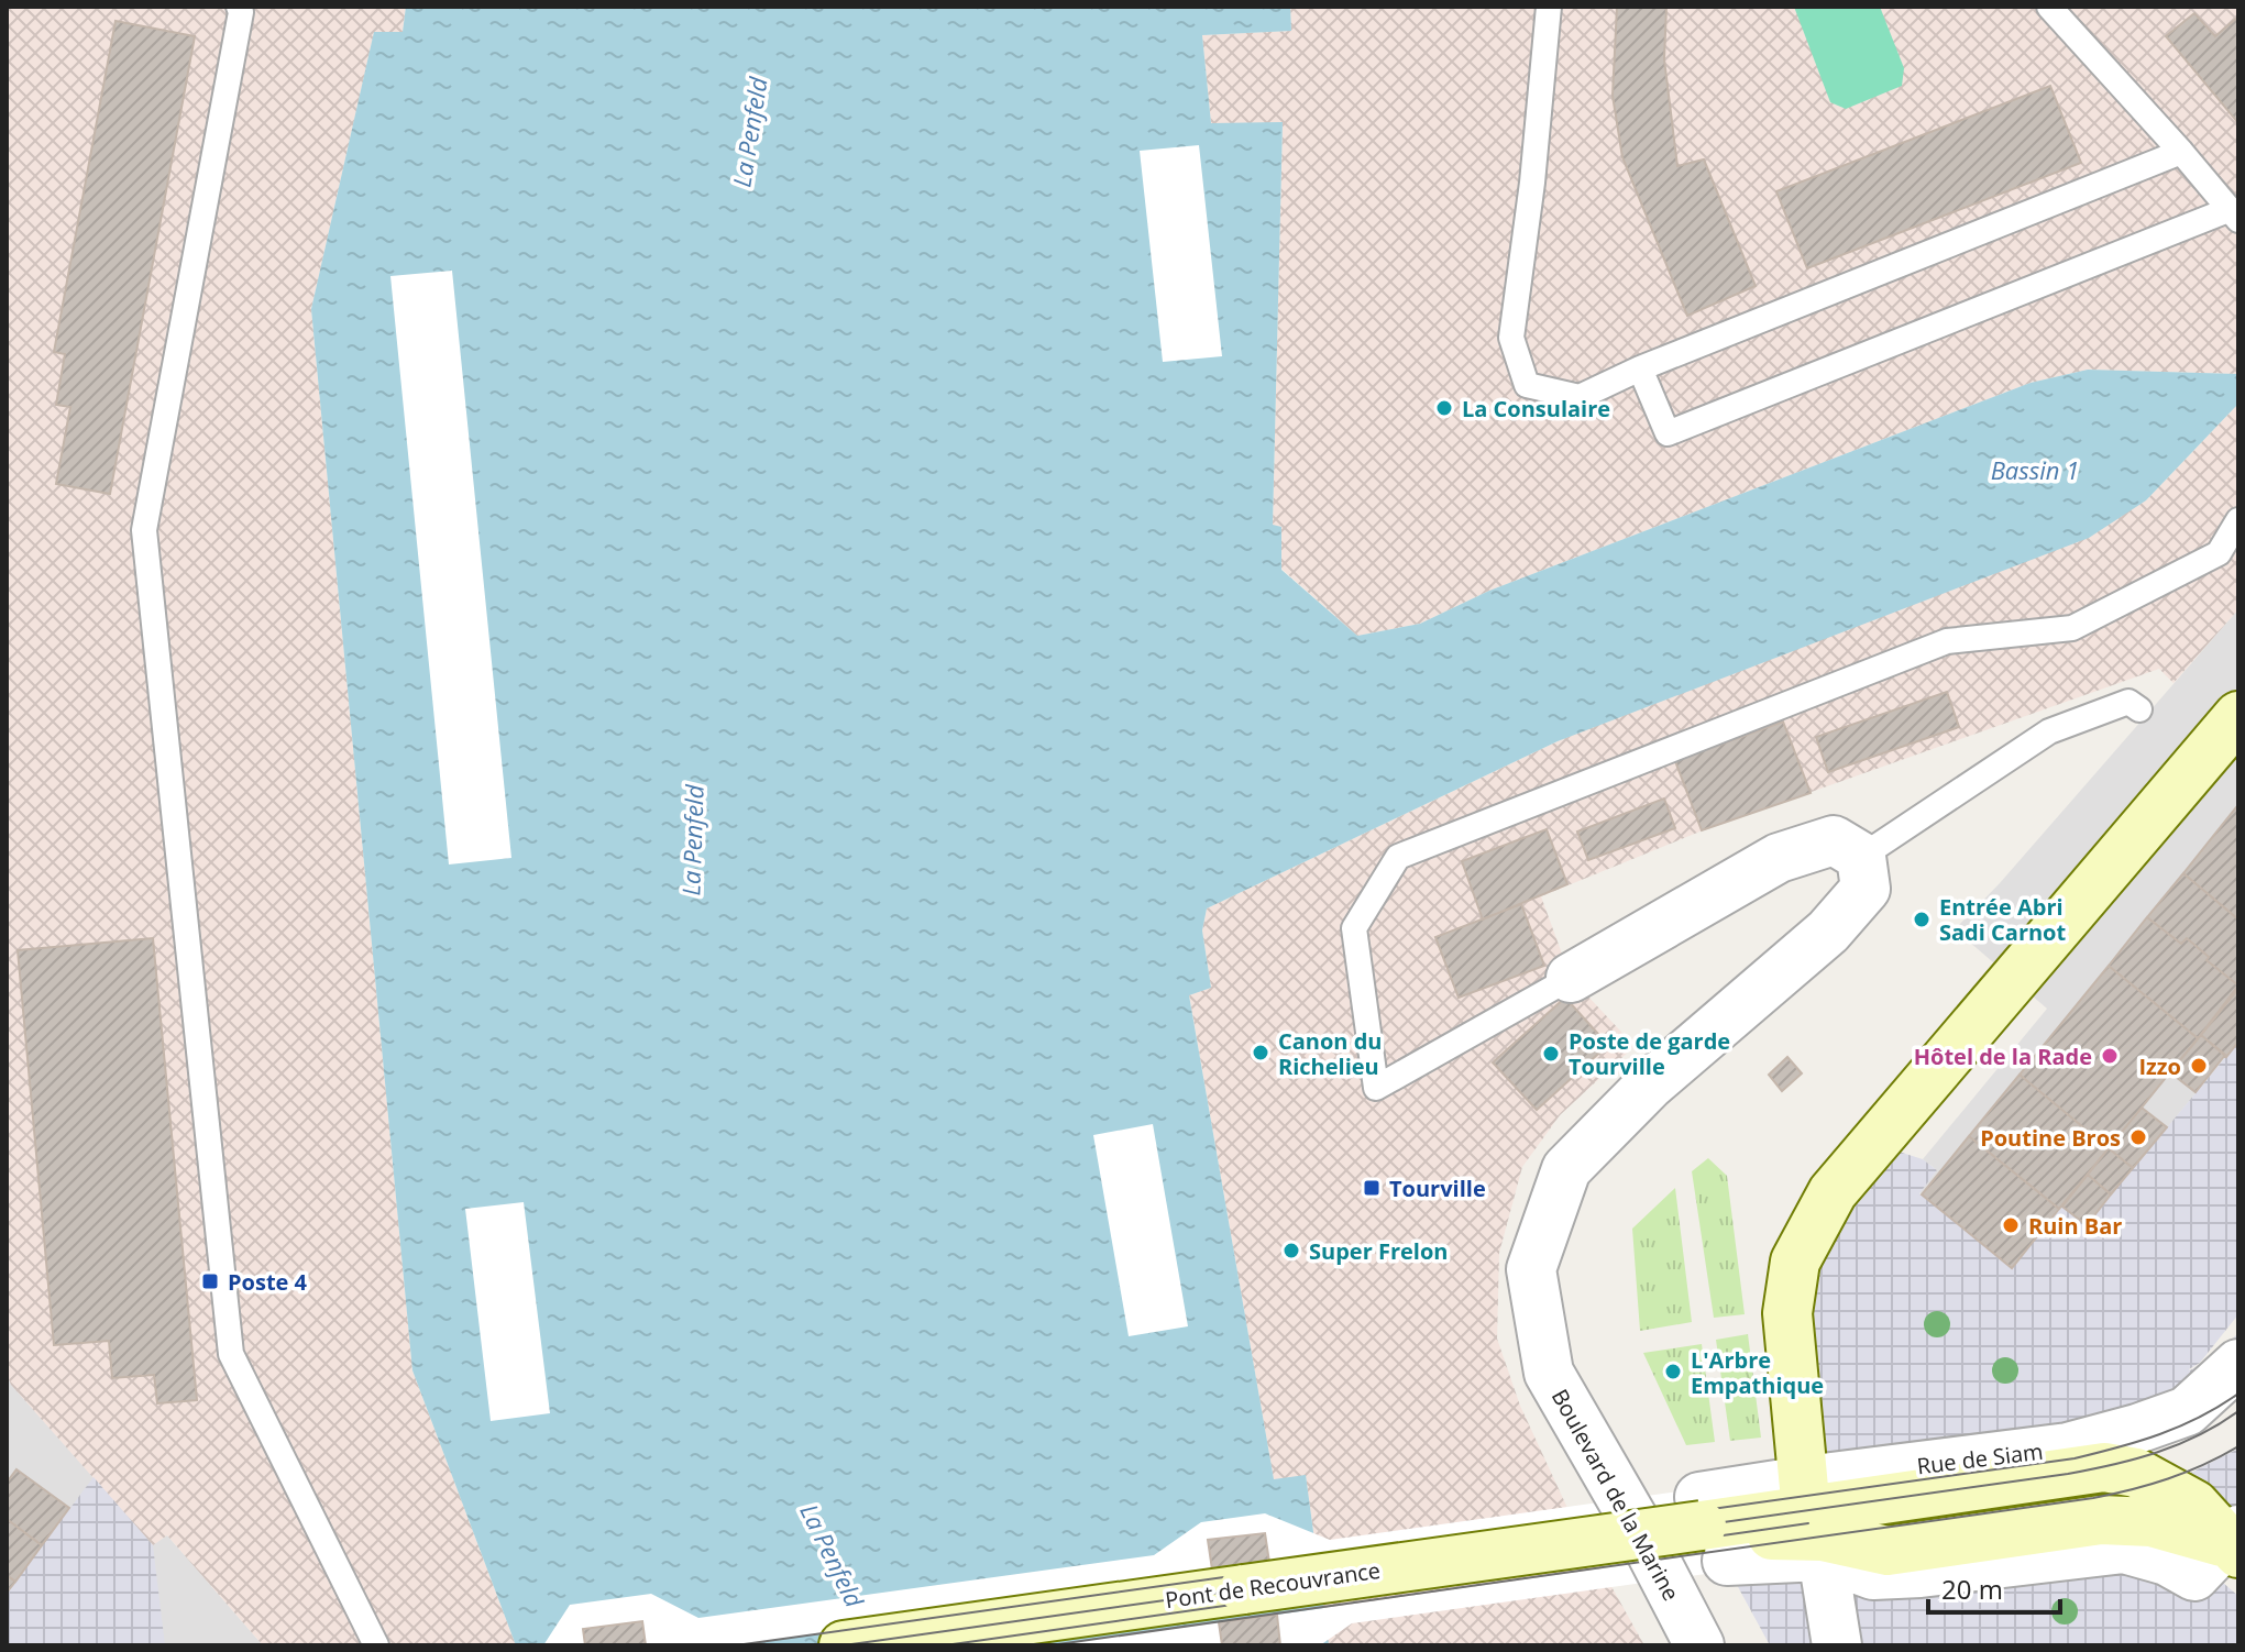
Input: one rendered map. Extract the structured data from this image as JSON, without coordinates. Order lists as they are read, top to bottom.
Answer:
{
  "streets": {
    "main road": ["Rue de Siam", "Pont de Recouvrance"],
    "street": ["Boulevard de la Marine"]
  },
  "crossings": [
    ["Rue de Siam", "Pont de Recouvrance"]
  ],
  "water": ["La Penfeld", "Bassin 1"],
  "places": {
    "other": [
      "La Consulaire",
      "Entrée Abri Sadi Carnot",
      "Canon du Richelieu",
      "Poste de garde Tourville",
      "Hôtel de la Rade",
      "Izzo",
      "Poutine Bros",
      "Ruin Bar",
      "Super Frelon",
      "L'Arbre Empathique"
    ],
    "transit": ["Tourville", "Poste 4"]
  },
  "scale_bar": "20 m"
}
